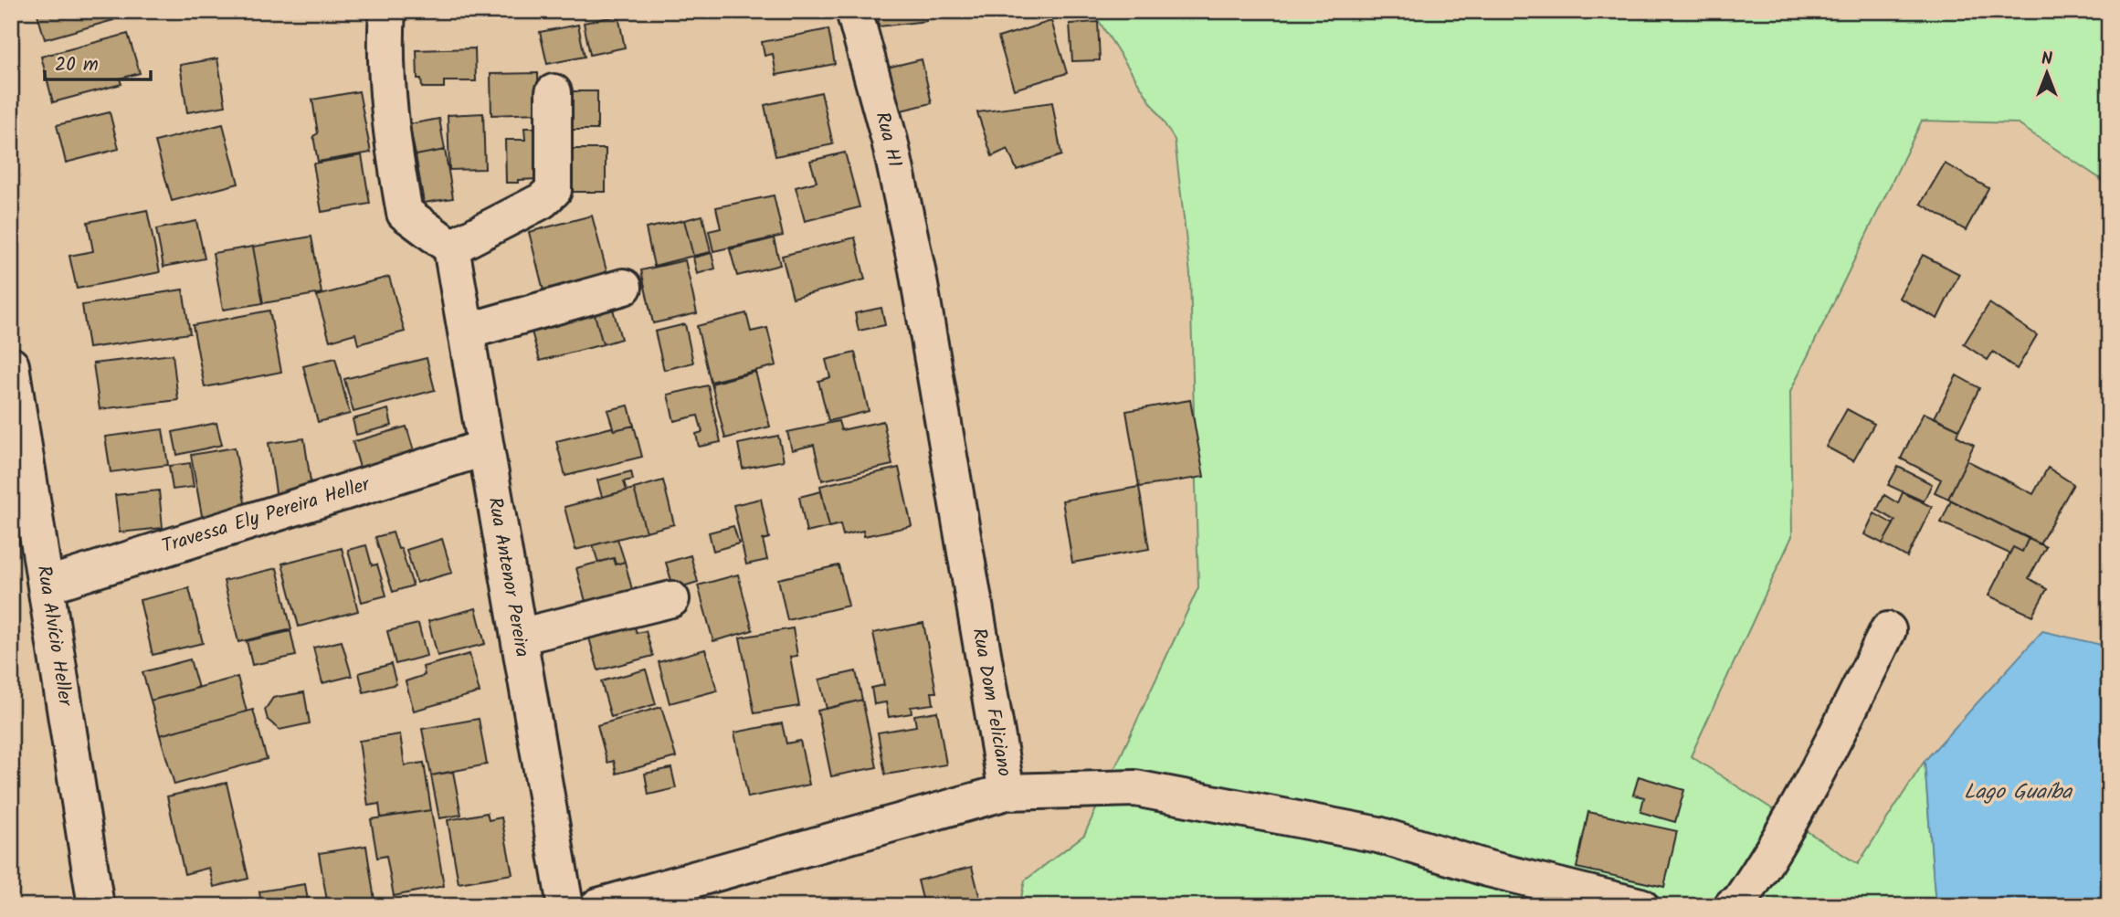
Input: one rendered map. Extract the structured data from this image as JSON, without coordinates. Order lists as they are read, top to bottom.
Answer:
{
  "streets": {
    "street": [
      "Rua H1",
      "Travessa Ely Pereira Heller",
      "Rua Antenor Pereira",
      "Rua Alvício Heller",
      "Rua Dom Feliciano"
    ]
  },
  "crossings": [
    ["Rua H1", "Rua Dom Feliciano"],
    ["Travessa Ely Pereira Heller", "Rua Antenor Pereira"],
    ["Travessa Ely Pereira Heller", "Rua Alvício Heller"]
  ],
  "water": ["Lago Guaíba"],
  "scale_bar": "20 m",
  "north": "top"
}
